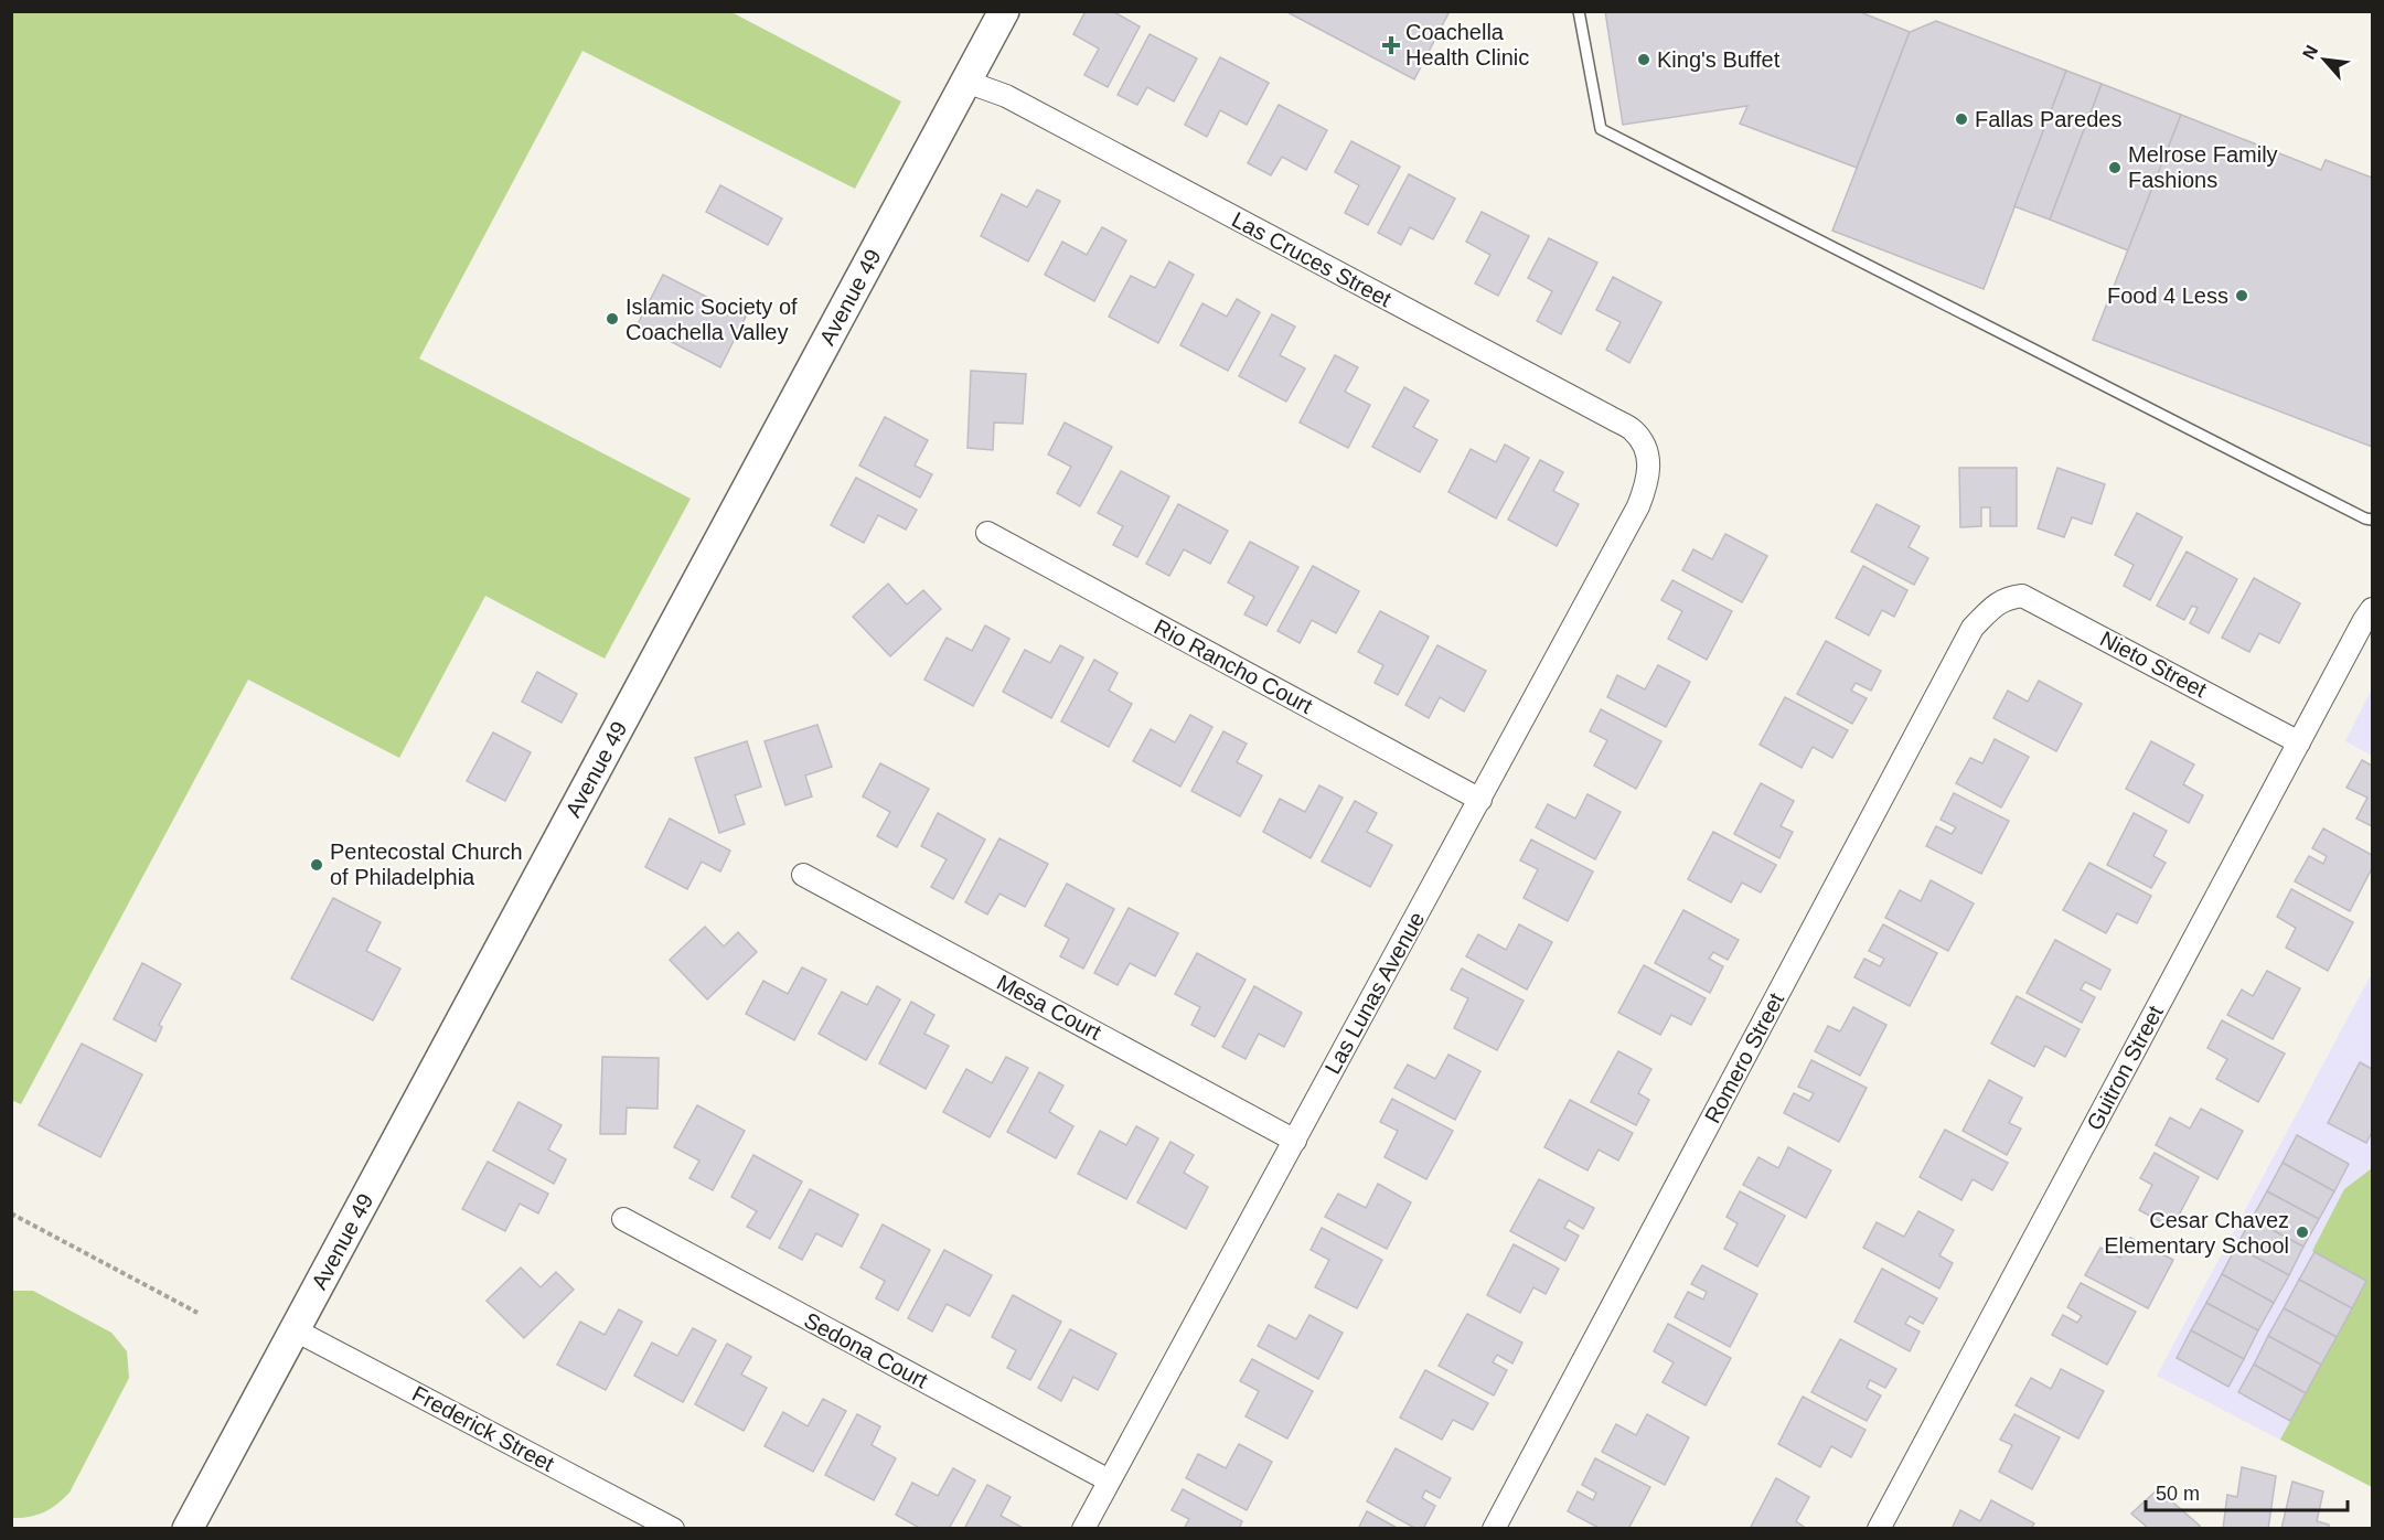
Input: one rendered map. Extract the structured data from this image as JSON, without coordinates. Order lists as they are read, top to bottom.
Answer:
{
  "streets": {
    "street": [
      "Las Cruces Street",
      "Avenue 49",
      "Nieto Street",
      "Rio Rancho Court",
      "Las Lunas Avenue",
      "Mesa Court",
      "Romero Street",
      "Guitron Street",
      "Sedona Court",
      "Frederick Street"
    ]
  },
  "crossings": [
    ["Las Cruces Street", "Avenue 49"],
    ["Las Cruces Street", "Las Lunas Avenue"],
    ["Avenue 49", "Frederick Street"],
    ["Nieto Street", "Romero Street"],
    ["Nieto Street", "Guitron Street"],
    ["Rio Rancho Court", "Las Lunas Avenue"],
    ["Las Lunas Avenue", "Mesa Court"],
    ["Las Lunas Avenue", "Sedona Court"]
  ],
  "places": {
    "health": ["Coachella Health Clinic"],
    "other": [
      "King's Buffet",
      "Fallas Paredes",
      "Melrose Family Fashions",
      "Food 4 Less",
      "Islamic Society of Coachella Valley",
      "Pentecostal Church of Philadelphia",
      "Cesar Chavez Elementary School"
    ]
  },
  "scale_bar": "50 m",
  "north": "top left"
}
